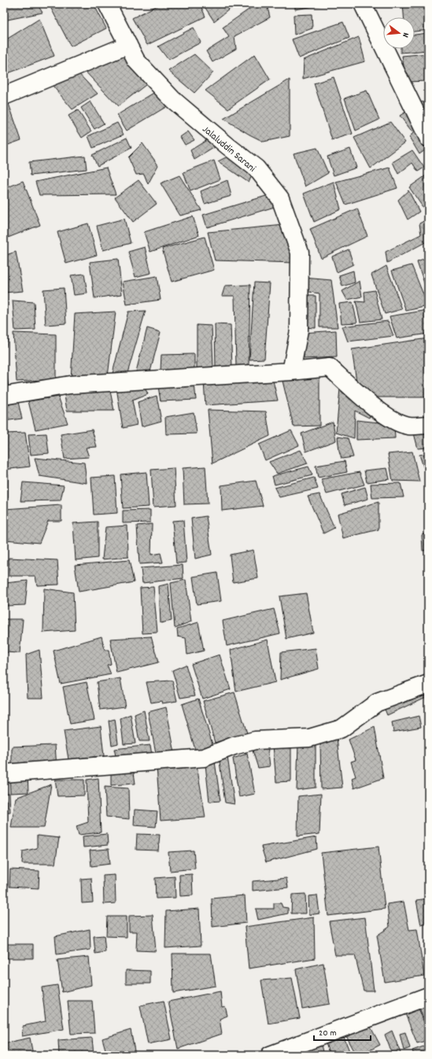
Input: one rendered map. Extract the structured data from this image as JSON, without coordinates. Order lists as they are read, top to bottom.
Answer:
{
  "streets": {
    "street": ["Jalaluddin Sarani"]
  },
  "scale_bar": "20 m",
  "north": "right"
}
